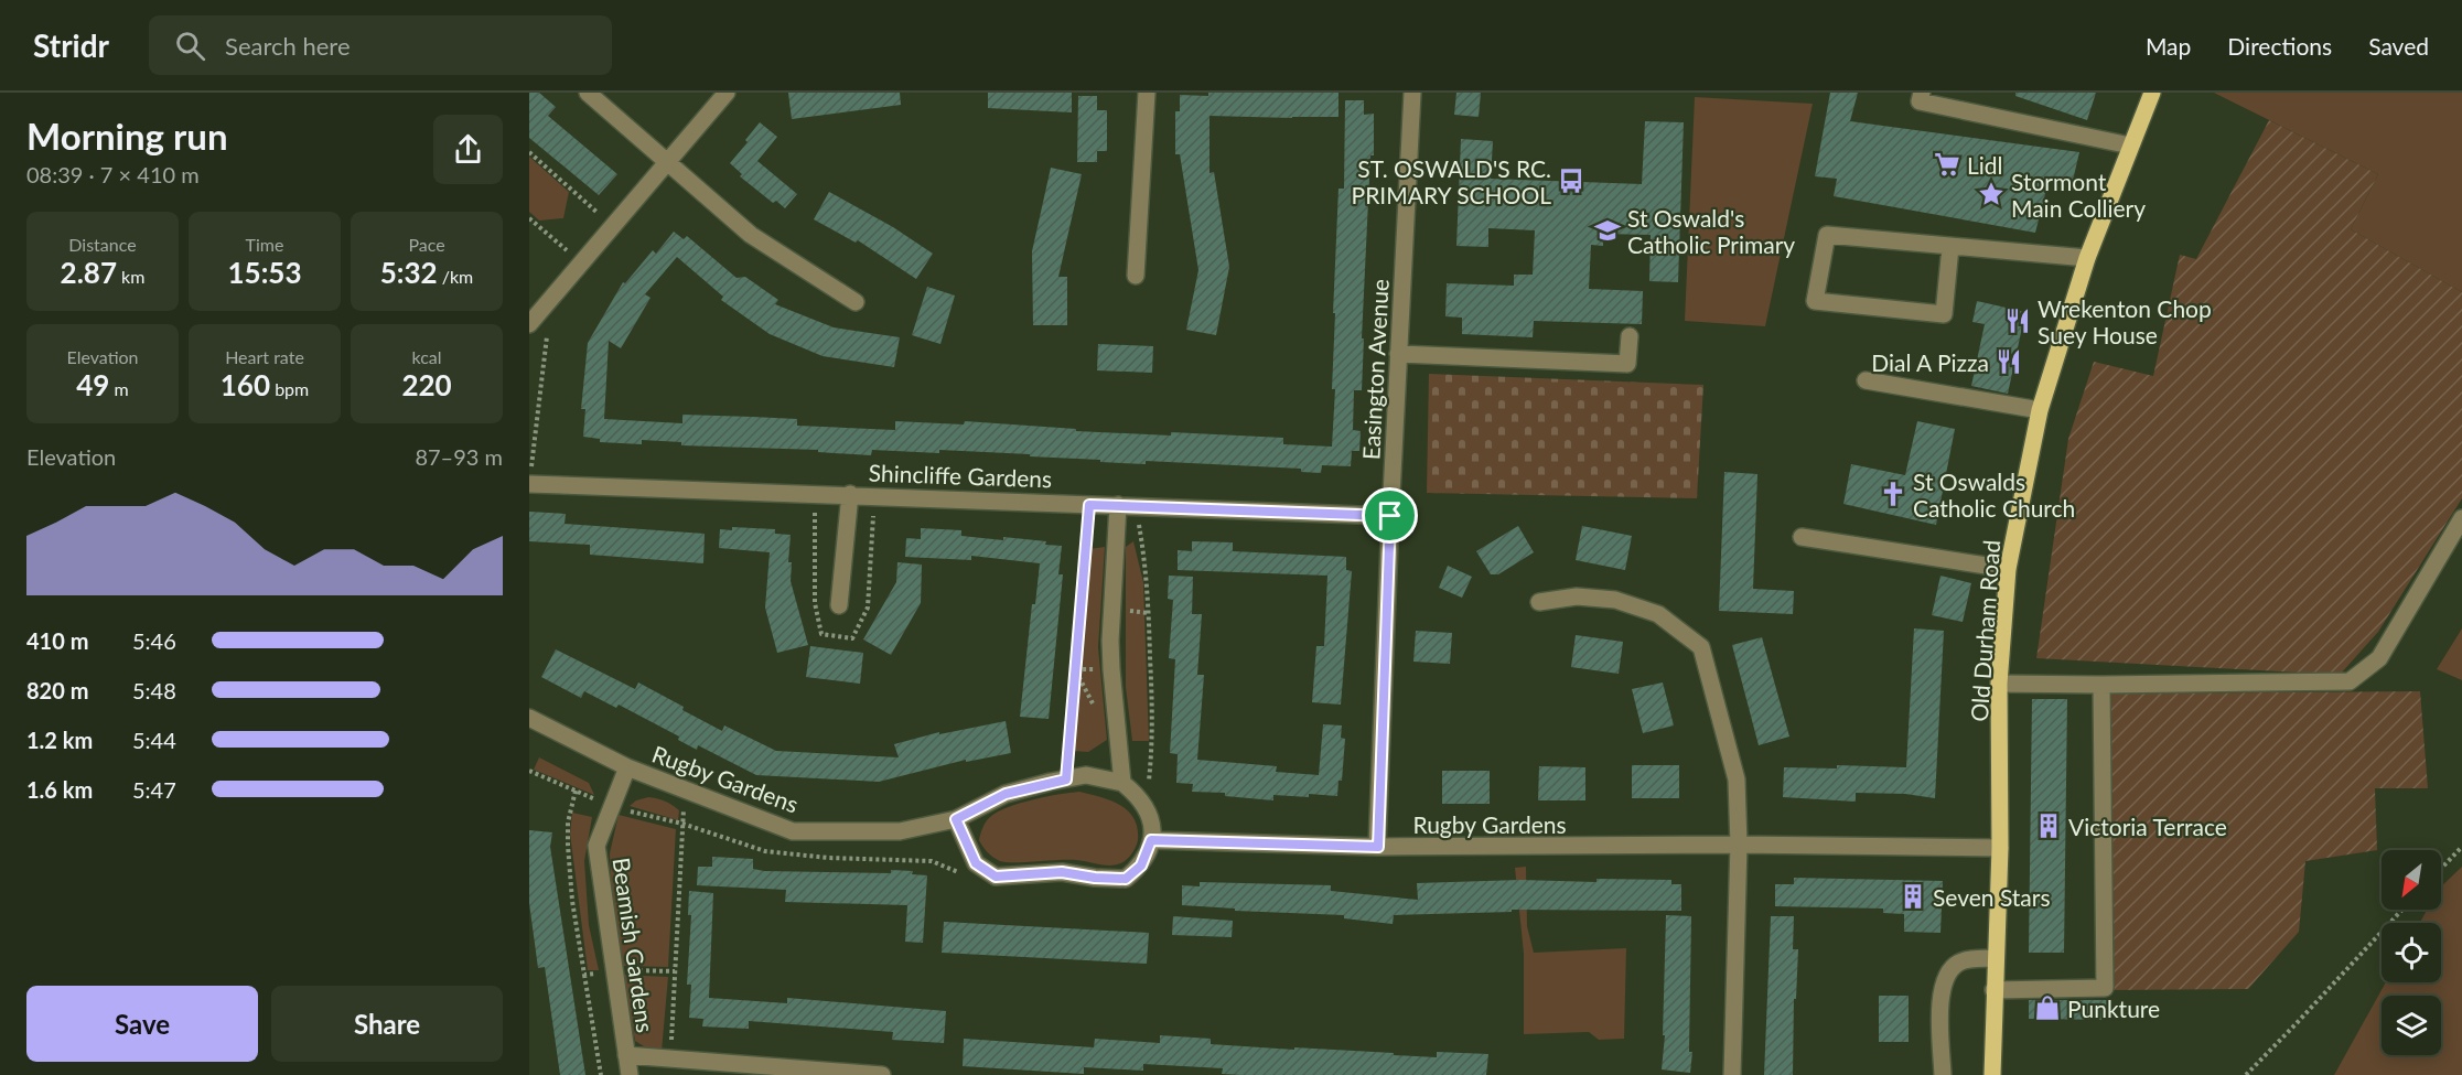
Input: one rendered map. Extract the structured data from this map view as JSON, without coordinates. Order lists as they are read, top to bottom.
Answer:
{
  "streets": {
    "main road": ["Old Durham Road"],
    "street": [
      "Easington Avenue",
      "Shincliffe Gardens",
      "Rugby Gardens",
      "Beamish Gardens"
    ]
  },
  "crossings": [
    ["Easington Avenue", "Shincliffe Gardens"],
    ["Easington Avenue", "Rugby Gardens"],
    ["Old Durham Road", "Rugby Gardens"],
    ["Rugby Gardens", "Beamish Gardens"]
  ],
  "places": {
    "supermarket": ["Lidl"],
    "bus stop": ["ST. OSWALD'S RC. PRIMARY SCHOOL"],
    "place": ["Stormont Main Colliery"],
    "school or university": ["St Oswald's Catholic Primary"],
    "restaurant": ["Wrekenton Chop Suey House", "Dial A Pizza"],
    "church": ["St Oswalds Catholic Church"],
    "building": ["Victoria Terrace", "Seven Stars"],
    "shop": ["Punkture"]
  },
  "north": "bottom left",
  "page": {
    "header": "Stridr",
    "search": "Search here",
    "nav": ["Map", "Directions", "Saved"],
    "heading": ["Morning run", "08:39 · 7 × 410 m"],
    "stats": [
      ["Distance", "2.87 km"],
      ["Time", "15:53"],
      ["Pace", "5:32 /km"],
      ["Elevation", "49 m"],
      ["Heart rate", "160 bpm"],
      ["kcal", "220"]
    ],
    "chart": ["Elevation", "87–93 m"],
    "list": [
      {
        "name": "410 m",
        "note": "5:46"
      },
      {
        "name": "820 m",
        "note": "5:48"
      },
      {
        "name": "1.2 km",
        "note": "5:44"
      },
      {
        "name": "1.6 km",
        "note": "5:47"
      }
    ],
    "buttons": ["Save", "Share"]
  }
}
